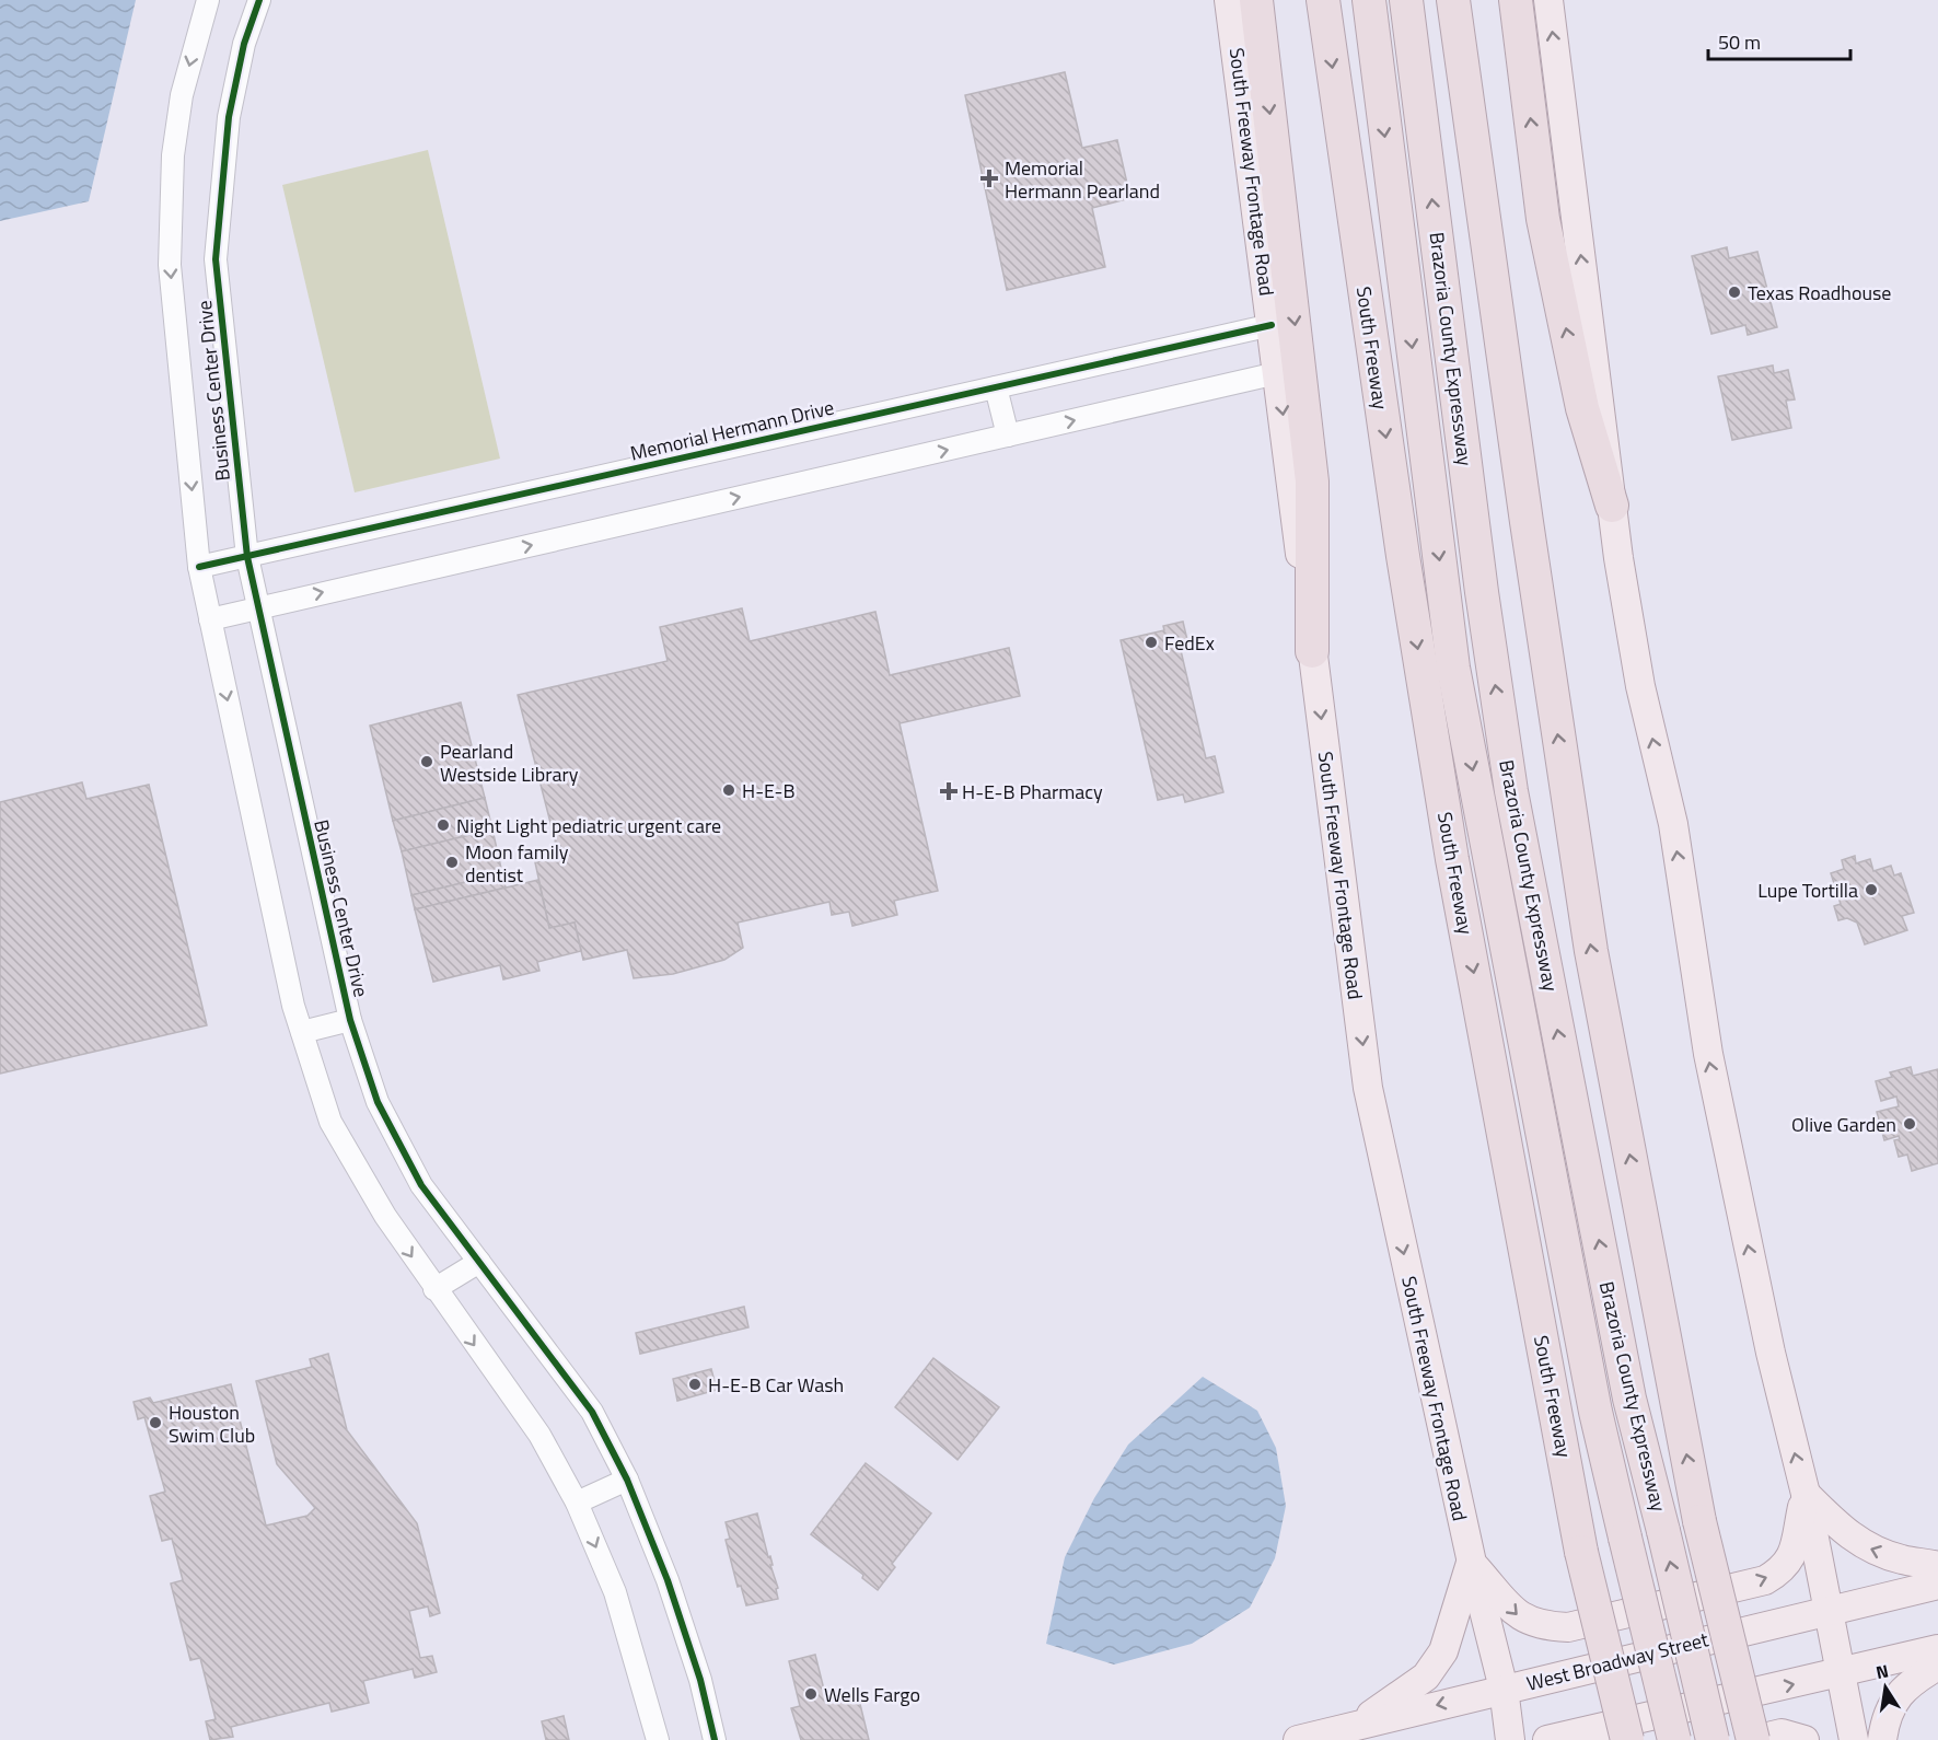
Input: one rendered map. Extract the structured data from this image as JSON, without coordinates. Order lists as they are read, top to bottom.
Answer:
{
  "streets": {
    "highway": ["South Freeway", "Brazoria County Expressway"],
    "main road": ["South Freeway Frontage Road", "West Broadway Street"],
    "street": ["Business Center Drive", "Memorial Hermann Drive"]
  },
  "crossings": [
    ["South Freeway Frontage Road", "Memorial Hermann Drive"],
    ["South Freeway Frontage Road", "West Broadway Street"],
    ["Business Center Drive", "Memorial Hermann Drive"]
  ],
  "one_way": ["South Freeway Frontage Road"],
  "places": {
    "health": ["Memorial Hermann Pearland", "H-E-B Pharmacy"],
    "other": [
      "Texas Roadhouse",
      "FedEx",
      "Pearland Westside Library",
      "H-E-B",
      "Night Light pediatric urgent care",
      "Moon family dentist",
      "Lupe Tortilla",
      "Olive Garden",
      "H-E-B Car Wash",
      "Houston Swim Club",
      "Wells Fargo"
    ]
  },
  "scale_bar": "50 m",
  "north": "top"
}
